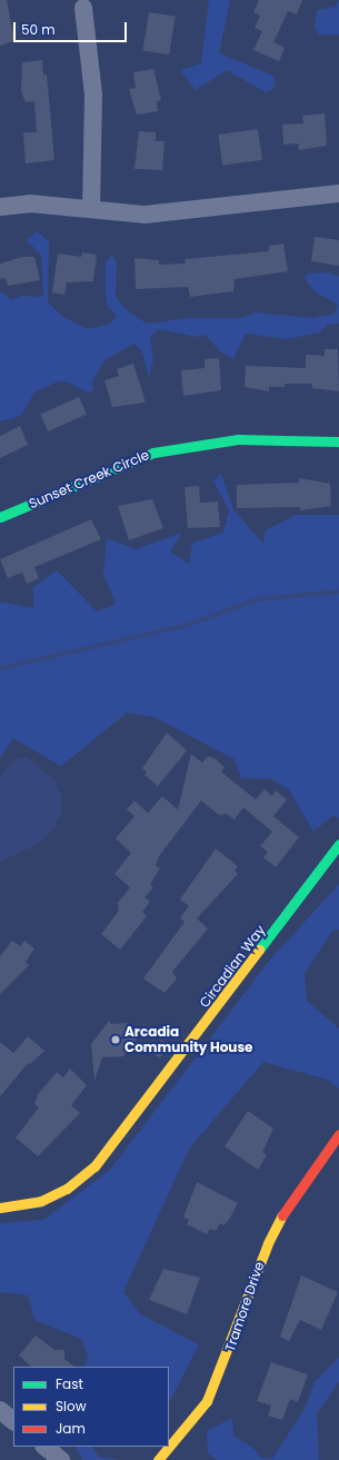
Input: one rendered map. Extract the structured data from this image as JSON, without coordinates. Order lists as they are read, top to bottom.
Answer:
{
  "streets": {
    "street": ["Sunset Creek Circle", "Circadian Way", "Tramore Drive"]
  },
  "places": ["Arcadia Community House"],
  "legend": ["Fast", "Slow", "Jam"],
  "scale_bar": "50 m"
}
